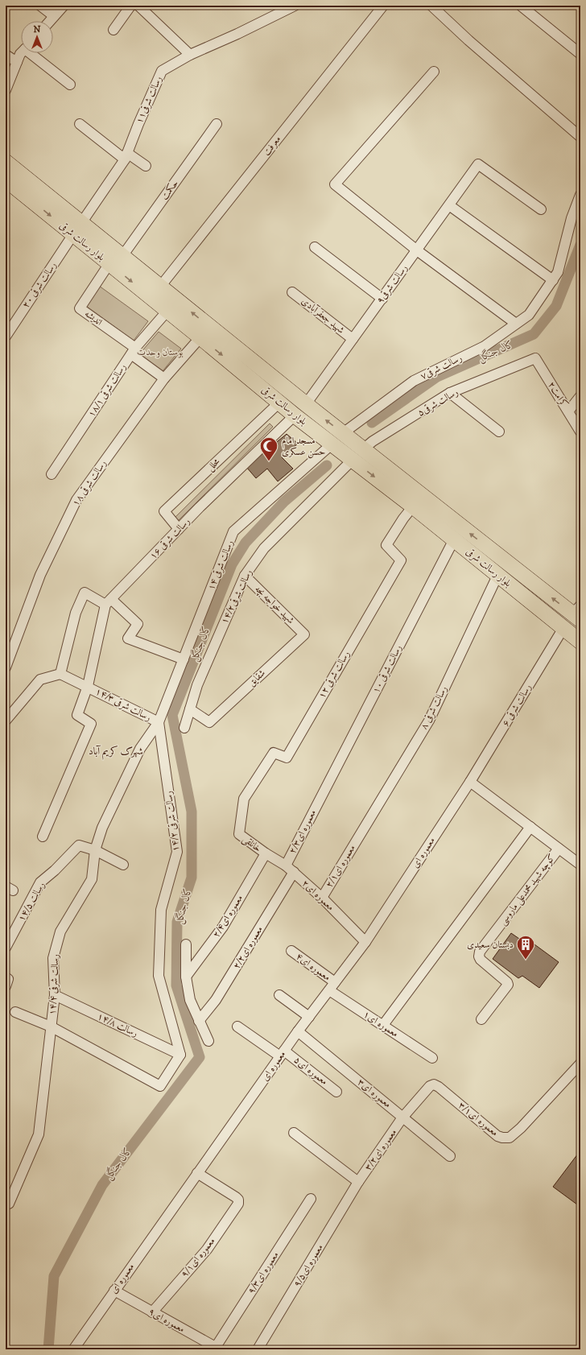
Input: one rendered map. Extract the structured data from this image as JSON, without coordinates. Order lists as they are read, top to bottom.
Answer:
{
  "streets": {
    "main road": ["بلوار رسالت شرقی"],
    "street": [
      "رسالت شرقی۱۱",
      "معرفت",
      "حکمت",
      "رسالت شرقی۹",
      "رسالت شرقی ۲۰",
      "شهید جعفرآبادی",
      "اندیشه",
      "رسالت شرقی۷",
      "رسالت شرقی ۱۸/۱",
      "کرامت۲",
      "رسالت شرقی۵",
      "محلل",
      "رسالت شرقی ۱۸",
      "رسالت شرقی ۱۶",
      "رسالت شرقی ۱۴",
      "رسالت شرقی۱۴/۲",
      "شهید خواجه بچه",
      "رسالت شرقی ۱۰",
      "رسالت شرقی ۱۲",
      "شقایق",
      "رسالت شرقی ۱۴/۳",
      "رسالت شرقی ۶",
      "رسالت شرقی ۸",
      "رسالت شرقی ۱۴/۲",
      "معموره ای۲/۳",
      "خانلقی",
      "معموره ای",
      "معموره ای۲/۱",
      "کوچه شهید محمدعلی ماروسی",
      "معموره ای۲",
      "رسالت ۱۴/۵",
      "معموره ای۲/۴",
      "معموره ای۲/۲",
      "معموره ای۴",
      "رسالت شرقی ۱۴/۴",
      "معموره ای۱",
      "رسالت ۱۴/۸",
      "معموره ای۵",
      "معموره ای۳",
      "معموره ای۳/۱",
      "معموره ای۳/۲",
      "معموره ای۹/۱",
      "معموره ای۹/۵",
      "معموره ای۹/۳",
      "معموره ای۹"
    ]
  },
  "crossings": [
    ["رسالت شرقی۱۱", "بلوار رسالت شرقی"],
    ["رسالت شرقی۱۱", "رسالت شرقی ۲۰"],
    ["معرفت", "بلوار رسالت شرقی"],
    ["حکمت", "بلوار رسالت شرقی"],
    ["بلوار رسالت شرقی", "رسالت شرقی۹"],
    ["بلوار رسالت شرقی", "رسالت شرقی ۲۰"],
    ["بلوار رسالت شرقی", "اندیشه"],
    ["بلوار رسالت شرقی", "رسالت شرقی۷"],
    ["بلوار رسالت شرقی", "رسالت شرقی ۱۸/۱"],
    ["بلوار رسالت شرقی", "رسالت شرقی۵"],
    ["بلوار رسالت شرقی", "محلل"],
    ["بلوار رسالت شرقی", "رسالت شرقی ۱۸"],
    ["بلوار رسالت شرقی", "رسالت شرقی ۱۶"],
    ["بلوار رسالت شرقی", "رسالت شرقی ۱۴"],
    ["بلوار رسالت شرقی", "رسالت شرقی۱۴/۲"],
    ["بلوار رسالت شرقی", "رسالت شرقی ۱۰"],
    ["بلوار رسالت شرقی", "رسالت شرقی ۱۲"],
    ["بلوار رسالت شرقی", "رسالت شرقی ۶"],
    ["بلوار رسالت شرقی", "رسالت شرقی ۸"],
    ["رسالت شرقی۹", "شهید جعفرآبادی"],
    ["اندیشه", "رسالت شرقی ۱۸/۱"],
    ["رسالت شرقی۷", "رسالت شرقی ۱۴"],
    ["کرامت۲", "رسالت شرقی۵"],
    ["رسالت شرقی۵", "رسالت شرقی۱۴/۲"],
    ["محلل", "رسالت شرقی ۱۶"],
    ["رسالت شرقی ۱۴", "رسالت شرقی ۱۴/۳"],
    ["رسالت شرقی ۱۴", "رسالت شرقی ۱۴/۲"],
    ["رسالت شرقی ۱۴", "رسالت شرقی ۱۴/۴"],
    ["رسالت شرقی۱۴/۲", "شهید خواجه بچه"],
    ["رسالت شرقی۱۴/۲", "شقایق"],
    ["شهید خواجه بچه", "شقایق"],
    ["رسالت شرقی ۱۰", "معموره ای۲/۳"],
    ["رسالت شرقی ۱۲", "خانلقی"],
    ["رسالت شرقی ۱۴/۳", "رسالت شرقی ۱۴/۲"],
    ["رسالت شرقی ۱۴/۳", "رسالت شرقی ۱۴/۴"],
    ["رسالت شرقی ۶", "معموره ای"],
    ["رسالت شرقی ۸", "معموره ای۲/۱"],
    ["رسالت شرقی ۱۴/۲", "رسالت شرقی ۱۴/۴"],
    ["رسالت شرقی ۱۴/۲", "رسالت ۱۴/۸"],
    ["معموره ای۲/۳", "معموره ای۲"],
    ["خانلقی", "معموره ای۲"],
    ["خانلقی", "معموره ای۲/۴"],
    ["معموره ای", "معموره ای۲"],
    ["معموره ای", "معموره ای۴"],
    ["معموره ای", "معموره ای۱"],
    ["معموره ای", "معموره ای۵"],
    ["معموره ای", "معموره ای۳"],
    ["معموره ای", "معموره ای۹/۱"],
    ["معموره ای", "معموره ای۹"],
    ["معموره ای۲/۱", "معموره ای۲"],
    ["معموره ای۲", "معموره ای۲/۴"],
    ["معموره ای۲", "معموره ای۲/۲"],
    ["رسالت ۱۴/۵", "رسالت شرقی ۱۴/۴"],
    ["معموره ای۴", "معموره ای۱"],
    ["رسالت شرقی ۱۴/۴", "رسالت ۱۴/۸"],
    ["معموره ای۳", "معموره ای۳/۱"],
    ["معموره ای۳", "معموره ای۳/۲"],
    ["معموره ای۳/۱", "معموره ای۳/۲"],
    ["معموره ای۳/۲", "معموره ای۹/۵"],
    ["معموره ای۹/۱", "معموره ای۹"],
    ["معموره ای۹/۳", "معموره ای۹"]
  ],
  "districts": ["شهرک کریم آباد"],
  "water": ["کال جنگل"],
  "parks": ["بوستان وحدت"],
  "places": {
    "mosque": ["مسجد امام حسن عسکری"],
    "building": ["دبستان سعیدی"]
  },
  "north": "top"
}
